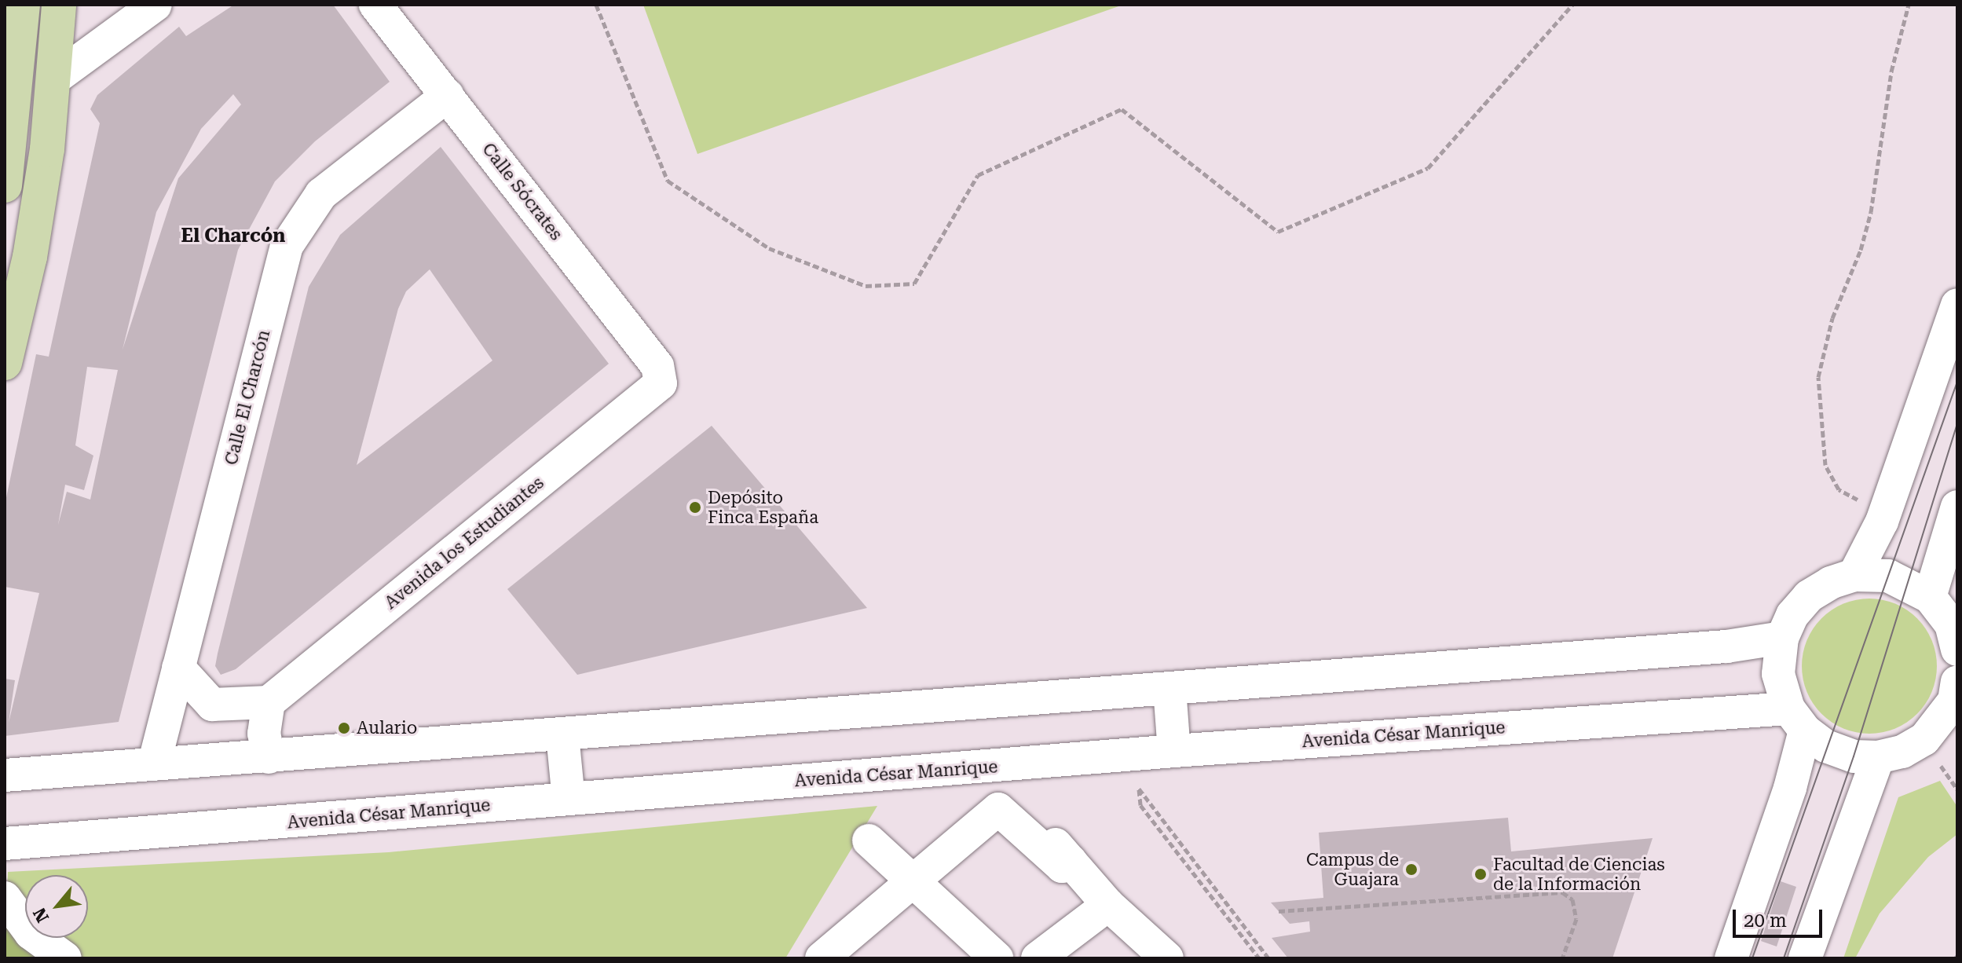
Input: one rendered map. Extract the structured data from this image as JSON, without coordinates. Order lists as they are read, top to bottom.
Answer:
{
  "streets": {
    "street": [
      "Calle Sócrates",
      "Calle El Charcón",
      "Avenida los Estudiantes",
      "Avenida César Manrique"
    ]
  },
  "crossings": [
    ["Calle Sócrates", "Calle El Charcón"],
    ["Calle Sócrates", "Avenida los Estudiantes"]
  ],
  "districts": ["El Charcón"],
  "places": [
    "Depósito Finca España",
    "Aulario",
    "Campus de Guajara",
    "Facultad de Ciencias de la Información"
  ],
  "scale_bar": "20 m",
  "north": "bottom left"
}
